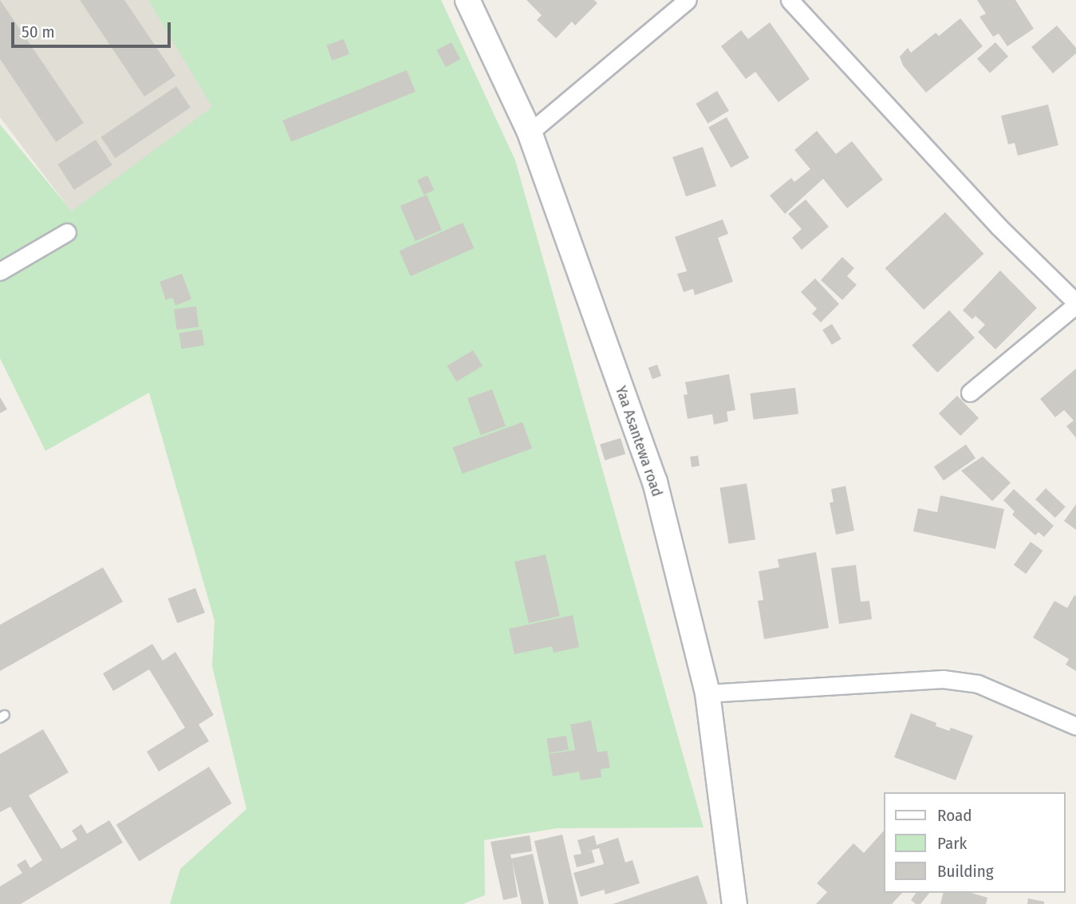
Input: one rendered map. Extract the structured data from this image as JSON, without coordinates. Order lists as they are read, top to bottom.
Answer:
{
  "streets": {
    "street": ["Yaa Asantewa road"]
  },
  "legend": ["Road", "Park", "Building"],
  "scale_bar": "50 m"
}
